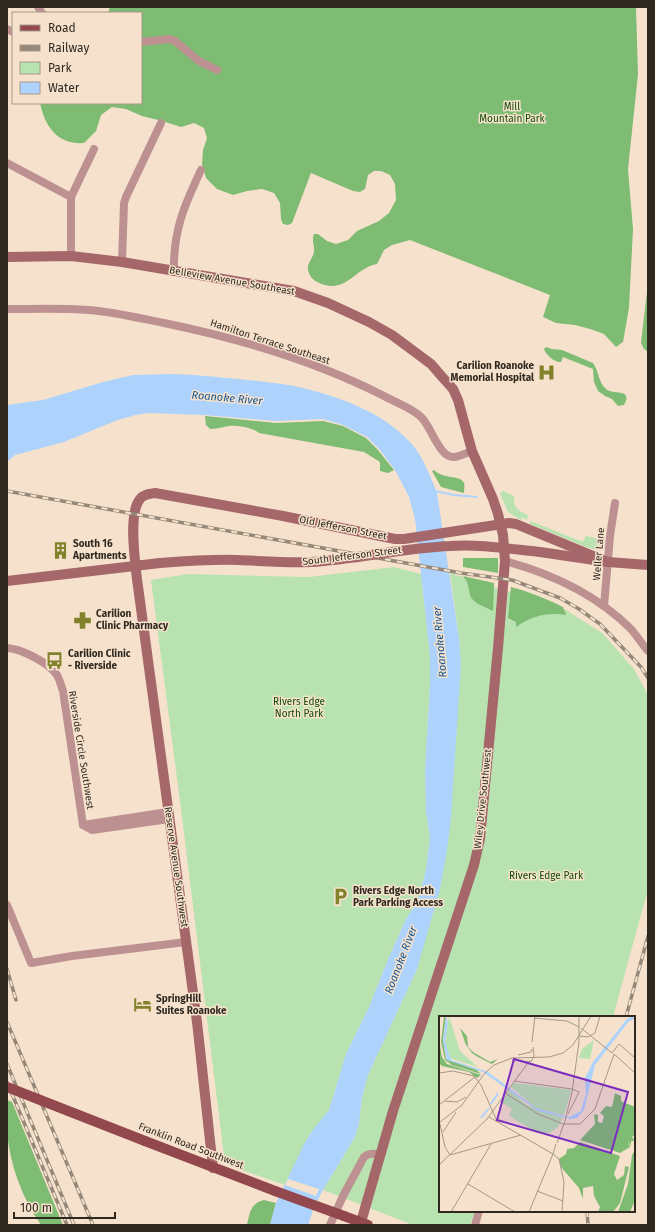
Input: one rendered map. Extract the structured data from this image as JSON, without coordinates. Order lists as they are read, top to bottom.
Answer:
{
  "streets": {
    "main road": ["Franklin Road Southwest"],
    "street": [
      "Belleview Avenue Southeast",
      "Hamilton Terrace Southeast",
      "Old Jefferson Street",
      "Weller Lane",
      "South Jefferson Street",
      "Riverside Circle Southwest",
      "Wiley Drive Southwest",
      "Reserve Avenue Southwest"
    ]
  },
  "crossings": [
    ["Belleview Avenue Southeast", "Hamilton Terrace Southeast"],
    ["Belleview Avenue Southeast", "Old Jefferson Street"],
    ["Belleview Avenue Southeast", "Wiley Drive Southwest"],
    ["Old Jefferson Street", "Weller Lane"],
    ["Old Jefferson Street", "South Jefferson Street"],
    ["Old Jefferson Street", "Wiley Drive Southwest"],
    ["Old Jefferson Street", "Reserve Avenue Southwest"],
    ["Weller Lane", "South Jefferson Street"],
    ["South Jefferson Street", "Reserve Avenue Southwest"],
    ["Riverside Circle Southwest", "Reserve Avenue Southwest"],
    ["Wiley Drive Southwest", "Franklin Road Southwest"],
    ["Reserve Avenue Southwest", "Franklin Road Southwest"]
  ],
  "water": ["Roanoke River"],
  "parks": ["Mill Mountain Park", "Rivers Edge North Park", "Rivers Edge Park"],
  "places": {
    "hospital": ["Carilion Roanoke Memorial Hospital"],
    "building": ["South 16 Apartments"],
    "pharmacy": ["Carilion Clinic Pharmacy"],
    "bus stop": ["Carilion Clinic - Riverside"],
    "parking": ["Rivers Edge North Park Parking Access"],
    "hotel": ["SpringHill Suites Roanoke"]
  },
  "legend": [
    "Road",
    "Railway",
    "Park",
    "Water"
  ],
  "scale_bar": "100 m"
}
